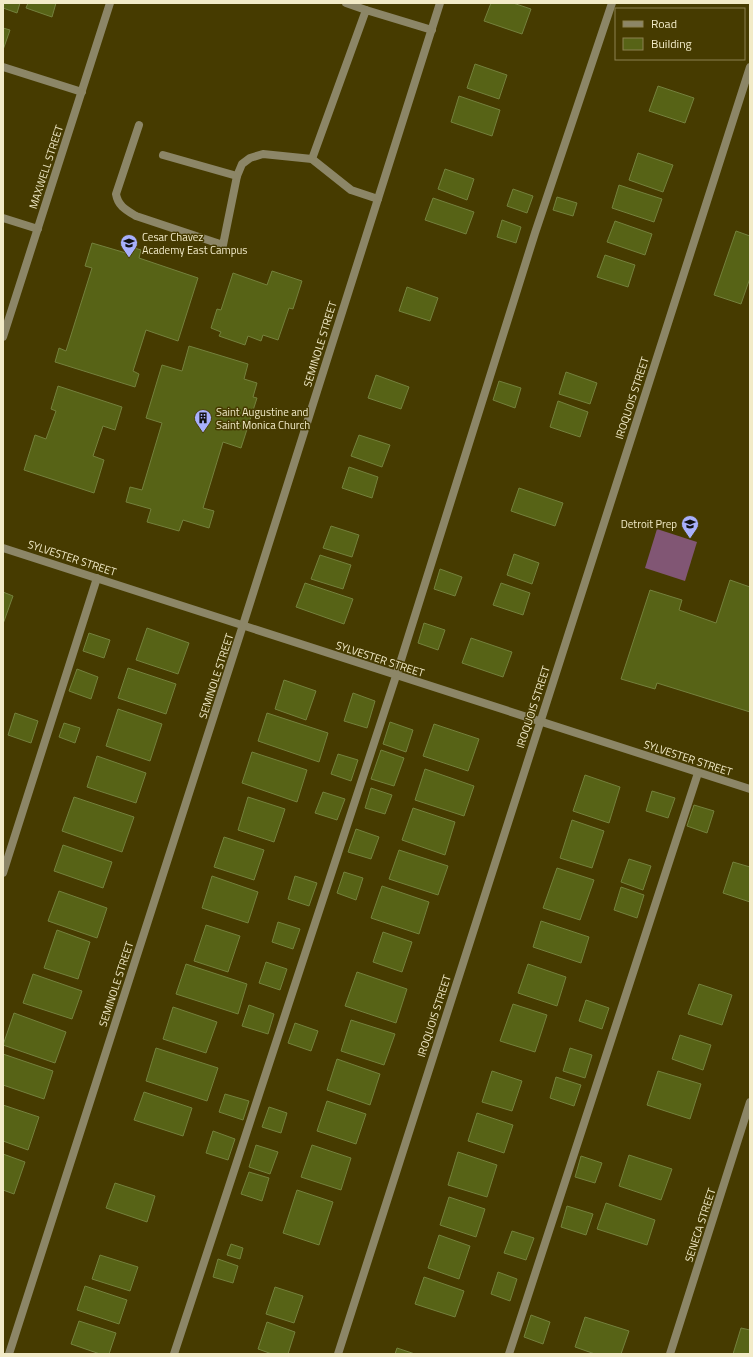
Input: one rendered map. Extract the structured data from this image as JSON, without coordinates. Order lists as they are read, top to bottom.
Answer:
{
  "streets": {
    "street": [
      "MAXWELL STREET",
      "SEMINOLE STREET",
      "IROQUOIS STREET",
      "SYLVESTER STREET",
      "SENECA STREET"
    ]
  },
  "crossings": [
    ["SEMINOLE STREET", "SYLVESTER STREET"],
    ["IROQUOIS STREET", "SYLVESTER STREET"]
  ],
  "places": {
    "school or university": ["Cesar Chavez Academy East Campus", "Detroit Prep"],
    "building": ["Saint Augustine and Saint Monica Church"]
  },
  "legend": ["Road", "Building"]
}
